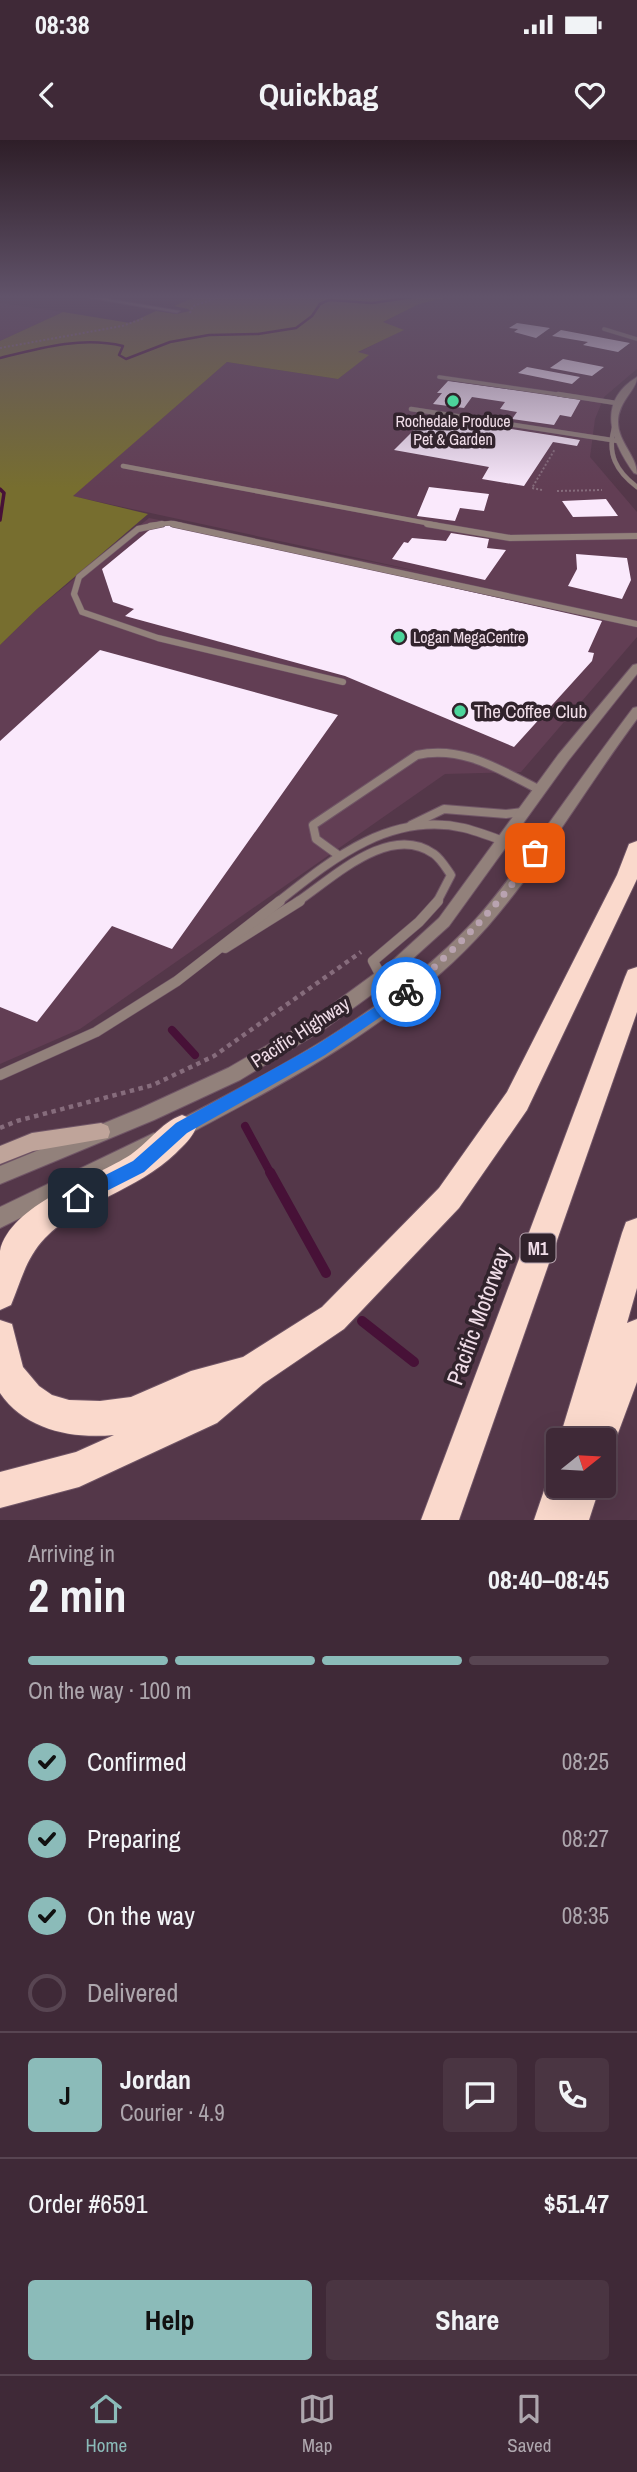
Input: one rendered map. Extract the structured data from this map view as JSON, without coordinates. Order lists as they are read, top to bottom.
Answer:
{
  "streets": {
    "highway": ["M1", "Pacific Motorway"],
    "street": ["Pacific Highway"]
  },
  "places": ["Rochedale Produce Pet & Garden", "Logan MegaCentre", "The Coffee Club"],
  "north": "right",
  "page": {
    "status": "08:38",
    "header": "Quickbag",
    "heading": ["2 min", "Arriving in", "08:40–08:45"],
    "panel": [
      "Jordan",
      "Courier · 4.9",
      "Order #6591",
      "$51.47"
    ],
    "bar": "On the way · 100 m",
    "list": [
      ["Confirmed", "08:25"],
      ["Preparing", "08:27"],
      ["On the way", "08:35"],
      "Delivered"
    ],
    "round": "J",
    "buttons": ["Help", "Share"],
    "tabs": ["Home", "Map", "Saved"]
  }
}
